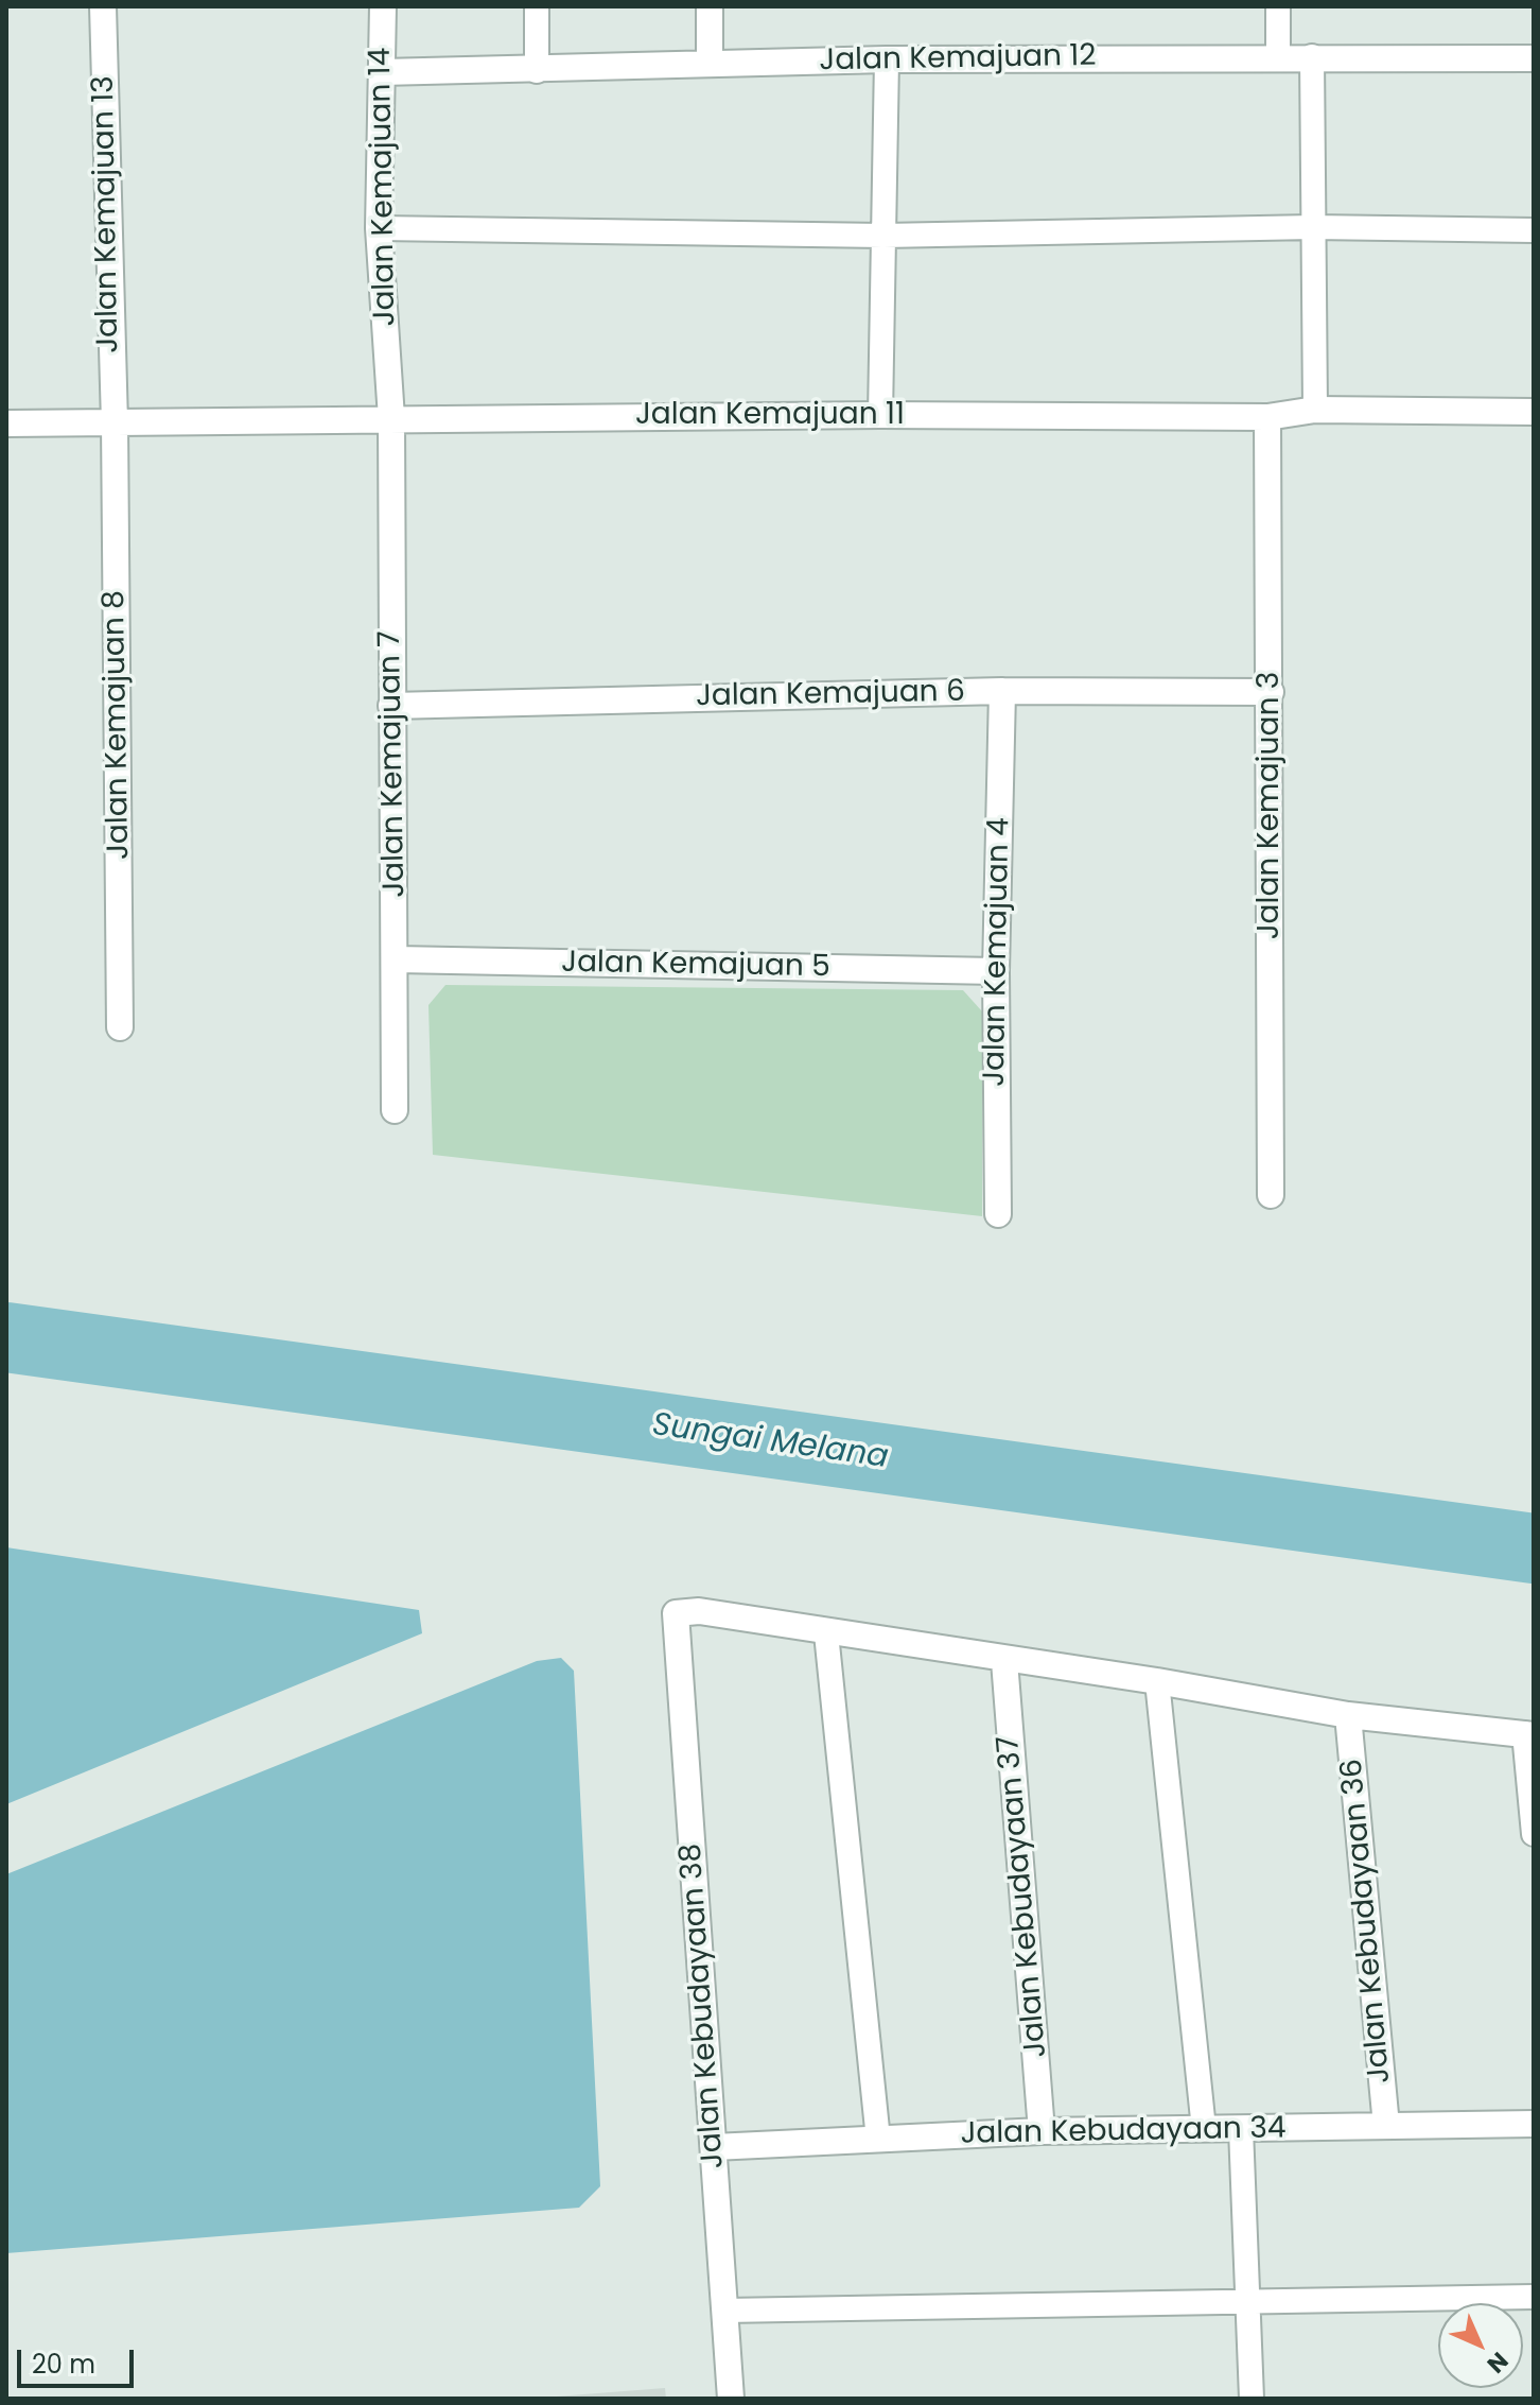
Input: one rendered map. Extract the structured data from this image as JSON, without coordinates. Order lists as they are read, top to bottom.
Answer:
{
  "streets": {
    "street": [
      "Jalan Kemajuan 12",
      "Jalan Kemajuan 14",
      "Jalan Kemajuan 13",
      "Jalan Kemajuan 11",
      "Jalan Kemajuan 6",
      "Jalan Kemajuan 8",
      "Jalan Kemajuan 7",
      "Jalan Kemajuan 3",
      "Jalan Kemajuan 4",
      "Jalan Kemajuan 5",
      "Jalan Kebudayaan 37",
      "Jalan Kebudayaan 36",
      "Jalan Kebudayaan 38",
      "Jalan Kebudayaan 34"
    ]
  },
  "crossings": [
    ["Jalan Kemajuan 12", "Jalan Kemajuan 14"],
    ["Jalan Kemajuan 14", "Jalan Kemajuan 11"],
    ["Jalan Kemajuan 14", "Jalan Kemajuan 7"],
    ["Jalan Kemajuan 13", "Jalan Kemajuan 11"],
    ["Jalan Kemajuan 13", "Jalan Kemajuan 8"],
    ["Jalan Kemajuan 11", "Jalan Kemajuan 8"],
    ["Jalan Kemajuan 11", "Jalan Kemajuan 7"],
    ["Jalan Kemajuan 11", "Jalan Kemajuan 3"],
    ["Jalan Kemajuan 6", "Jalan Kemajuan 7"],
    ["Jalan Kemajuan 6", "Jalan Kemajuan 3"],
    ["Jalan Kemajuan 6", "Jalan Kemajuan 4"],
    ["Jalan Kemajuan 7", "Jalan Kemajuan 5"],
    ["Jalan Kemajuan 4", "Jalan Kemajuan 5"],
    ["Jalan Kebudayaan 37", "Jalan Kebudayaan 34"],
    ["Jalan Kebudayaan 36", "Jalan Kebudayaan 34"],
    ["Jalan Kebudayaan 38", "Jalan Kebudayaan 34"]
  ],
  "water": ["Sungai Melana"],
  "scale_bar": "20 m",
  "north": "bottom right"
}
